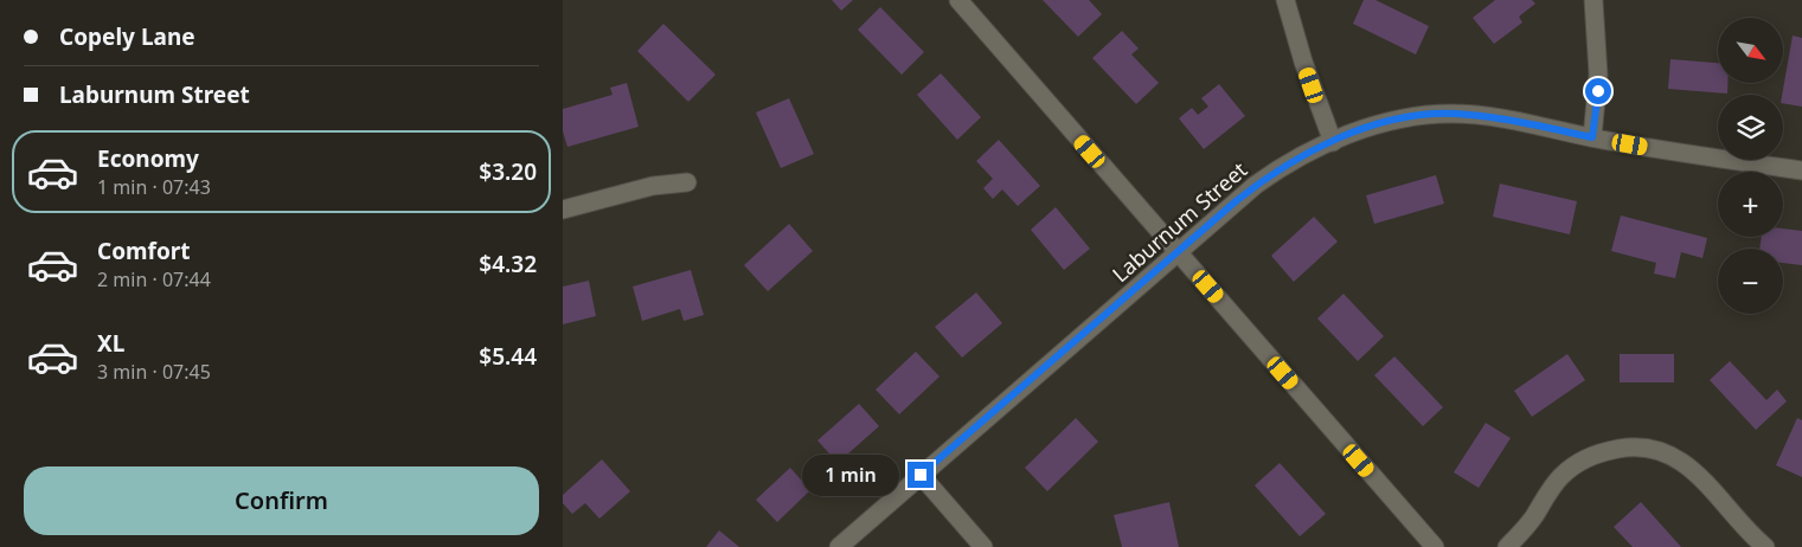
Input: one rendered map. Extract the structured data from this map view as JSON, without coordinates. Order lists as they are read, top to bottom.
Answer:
{
  "streets": {
    "street": ["Laburnum Street"]
  },
  "north": "bottom right",
  "page": {
    "banner": ["Copely Lane", "Laburnum Street"],
    "map_buttons": ["+", "−"],
    "list": [
      {
        "name": "Economy",
        "note": "1 min · 07:43",
        "value": "$3.20"
      },
      {
        "name": "Comfort",
        "note": "2 min · 07:44",
        "value": "$4.32"
      },
      {
        "name": "XL",
        "note": "3 min · 07:45",
        "value": "$5.44"
      }
    ],
    "buttons": "Confirm",
    "bubble": "1 min"
  }
}
